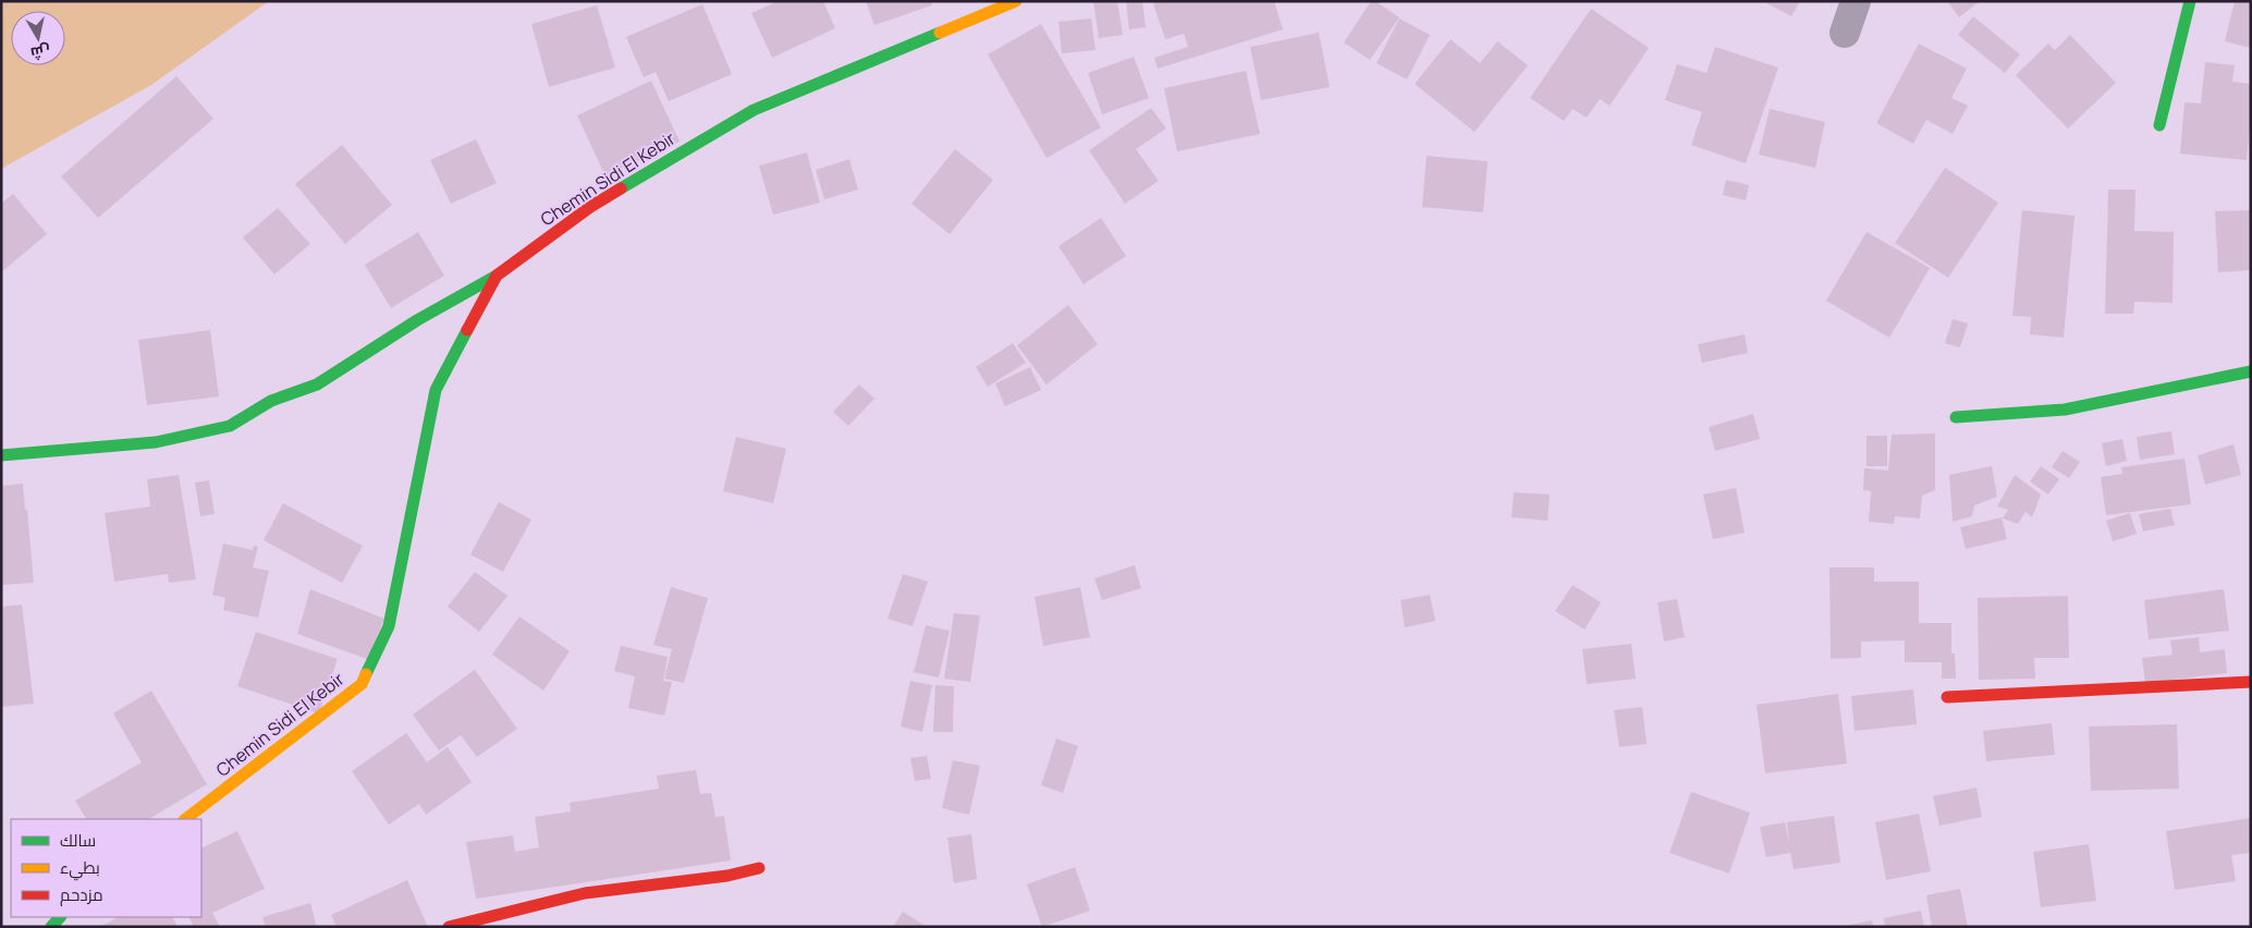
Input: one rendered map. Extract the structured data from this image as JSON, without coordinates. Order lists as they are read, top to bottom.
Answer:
{
  "streets": {
    "street": ["Chemin Sidi El Kebir"]
  },
  "legend": ["سالك", "بطيء", "مزدحم"],
  "north": "bottom"
}
